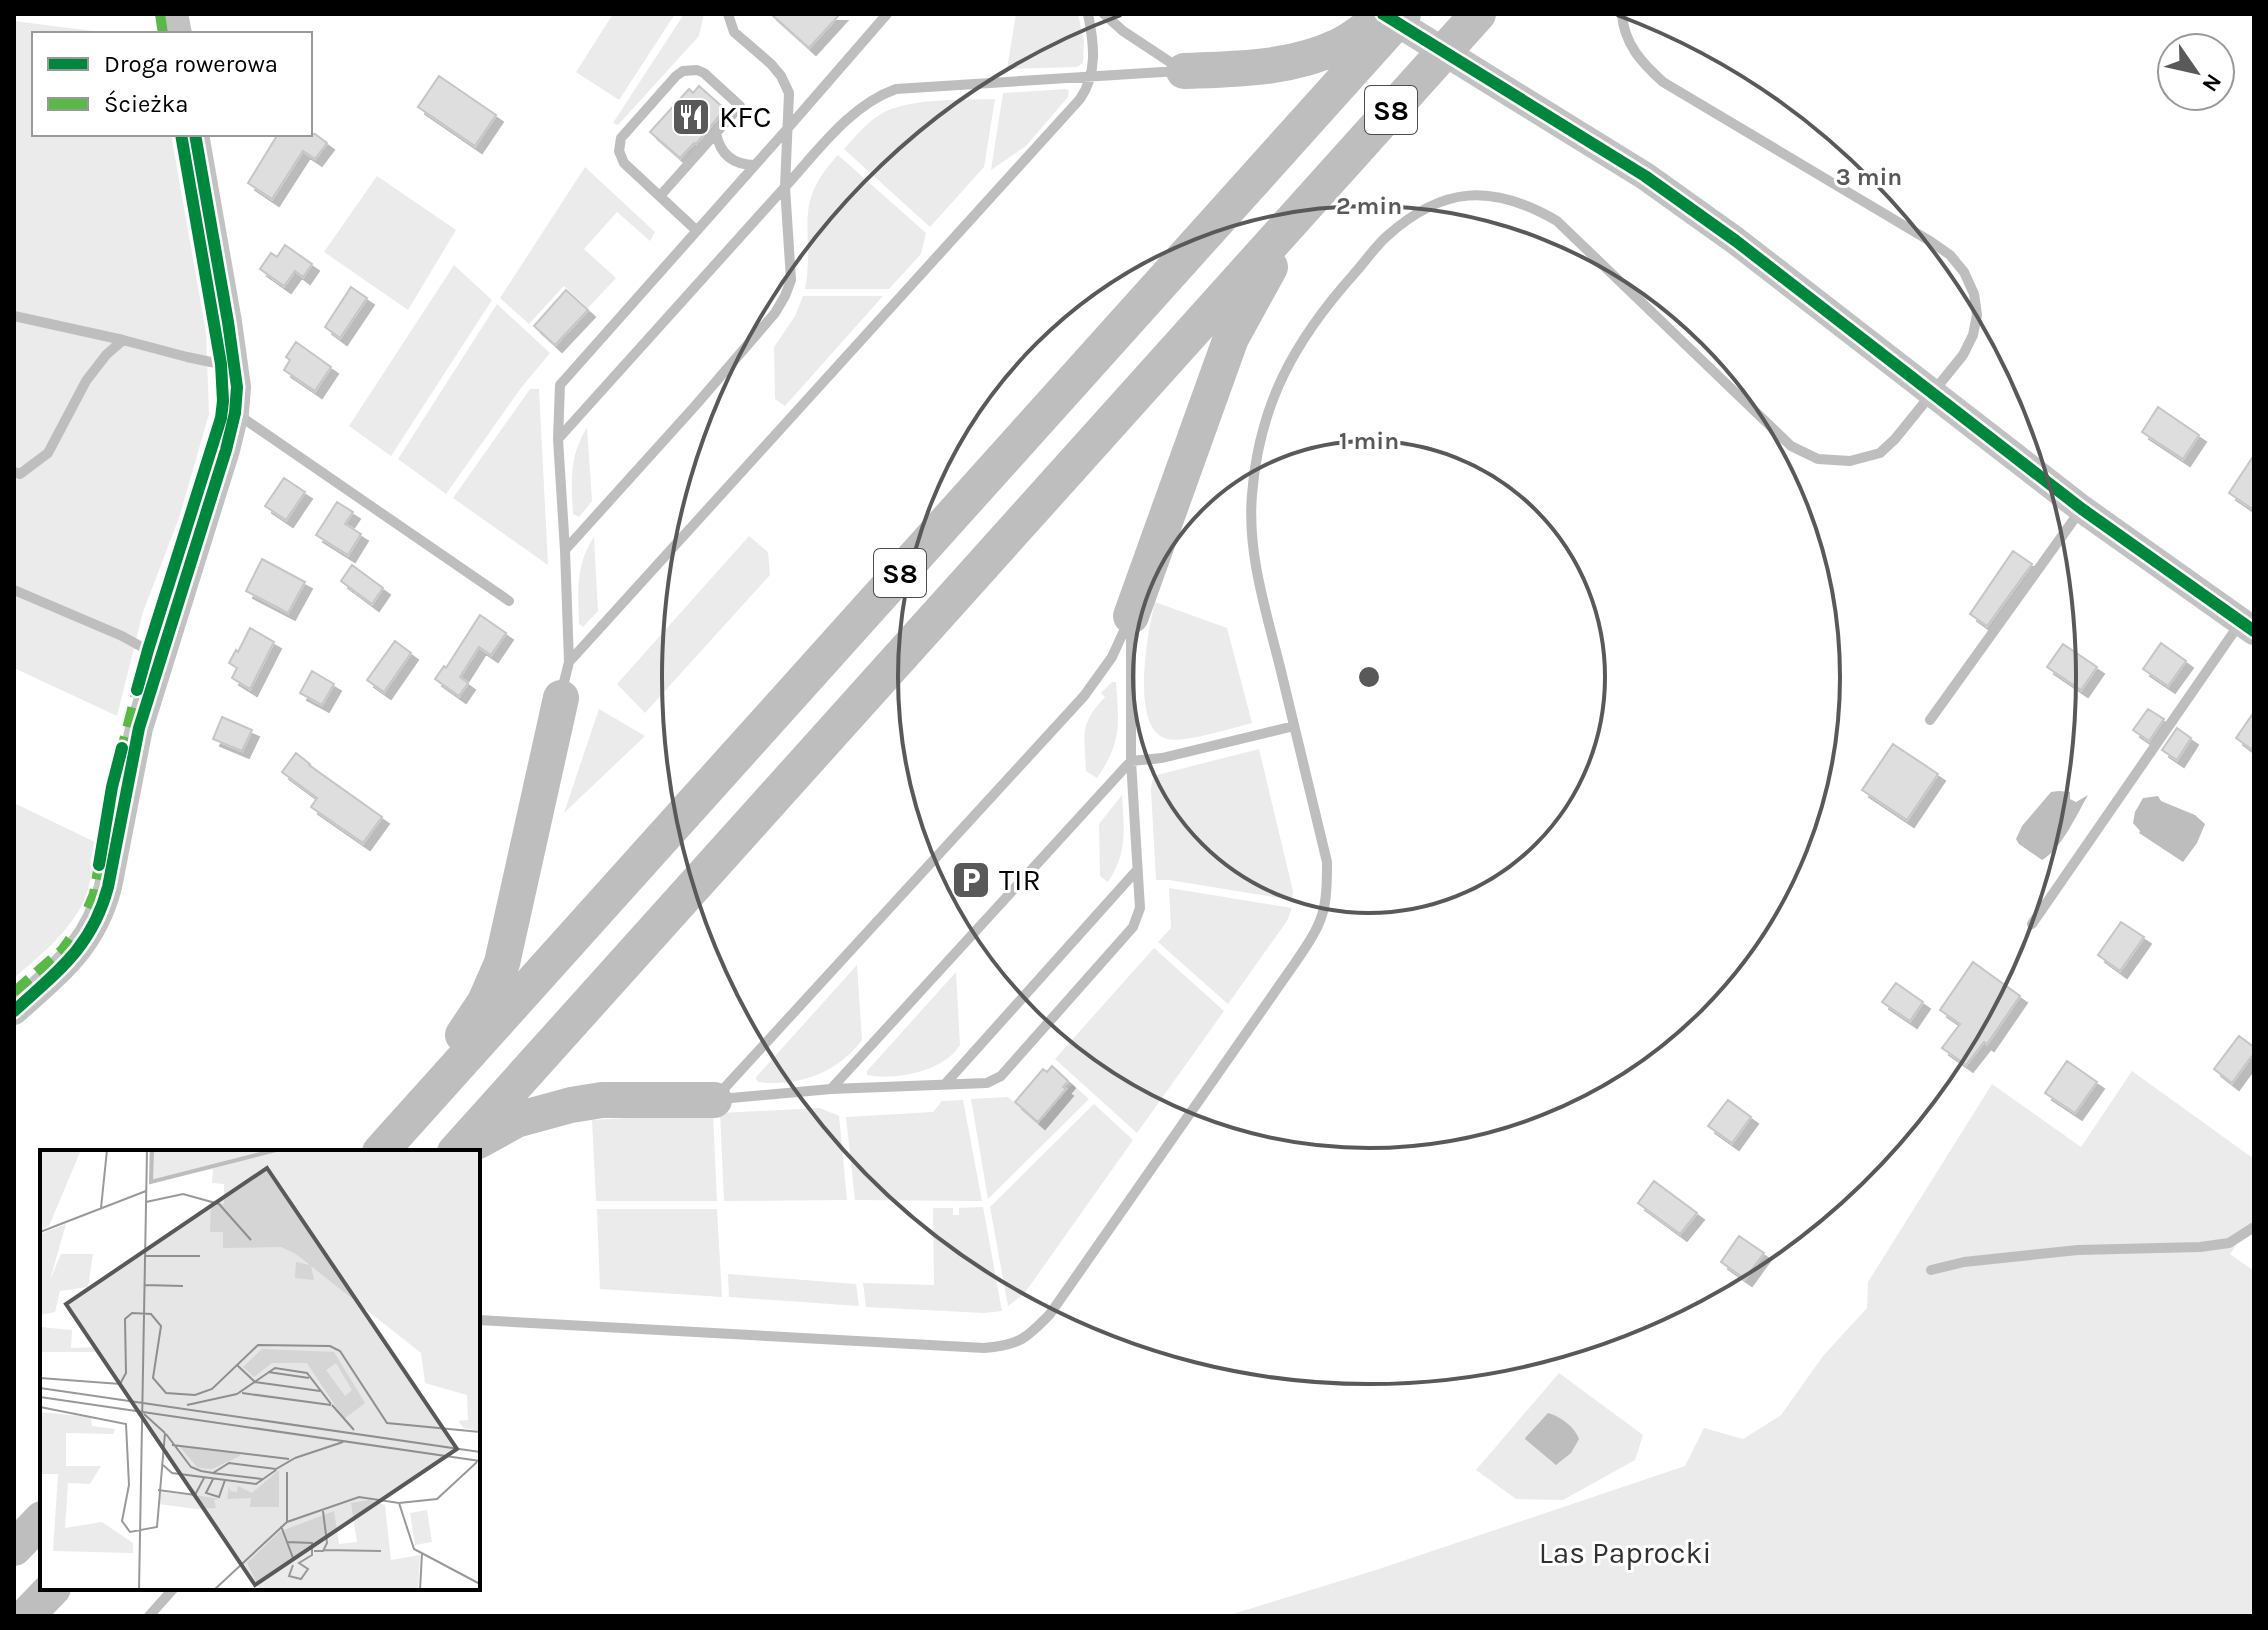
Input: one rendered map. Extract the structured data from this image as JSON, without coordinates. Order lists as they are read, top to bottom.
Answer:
{
  "streets": {
    "highway": ["S8"]
  },
  "parks": ["Las Paprocki"],
  "places": {
    "restaurant": ["KFC"],
    "parking": ["TIR"]
  },
  "legend": ["Droga rowerowa", "Ścieżka"],
  "north": "bottom right",
  "rings": ["3 min", "2 min", "1 min"]
}
